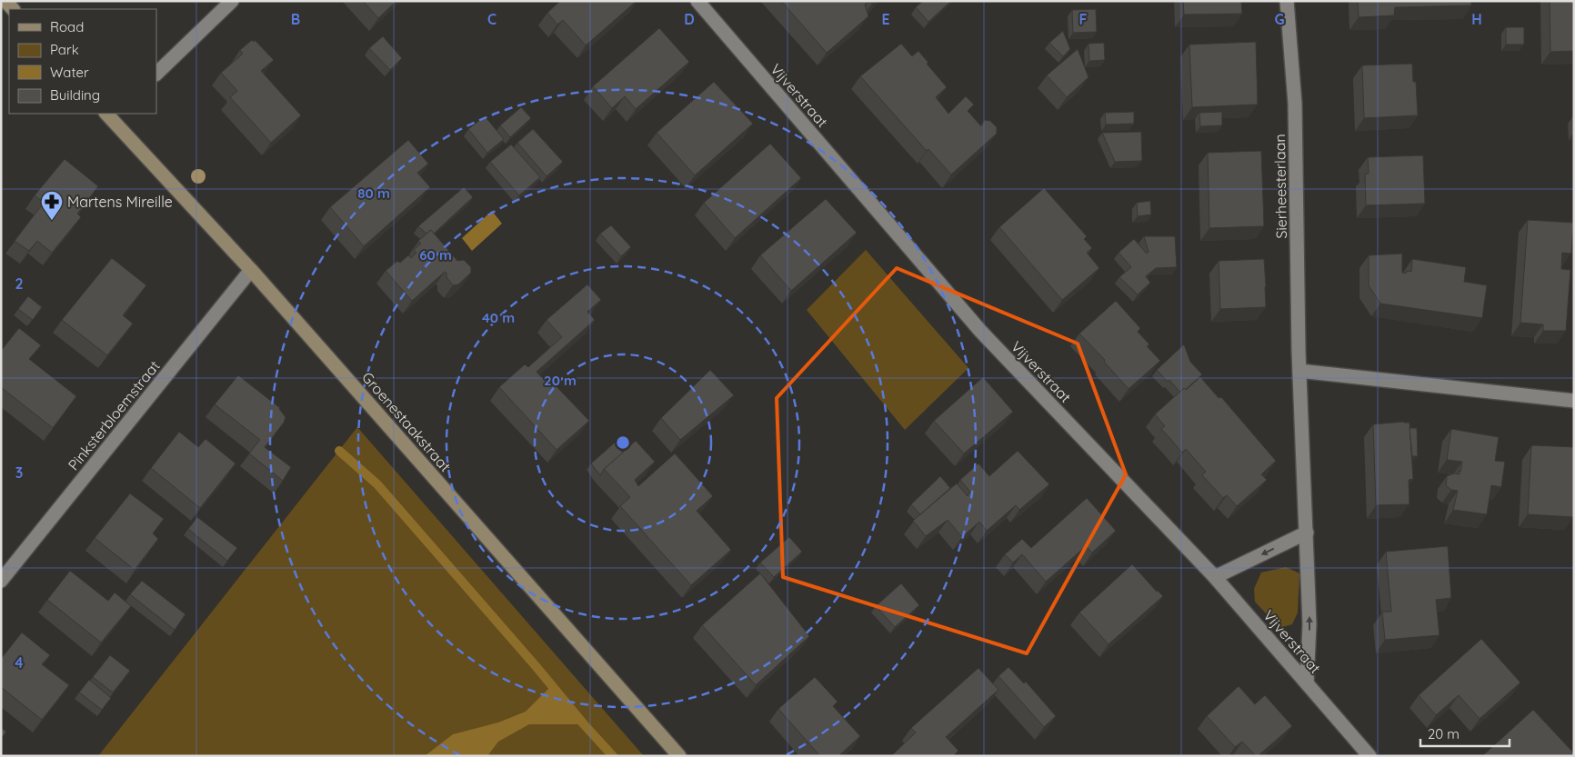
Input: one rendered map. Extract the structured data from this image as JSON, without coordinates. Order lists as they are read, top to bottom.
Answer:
{
  "streets": {
    "street": [
      "Vijverstraat",
      "Sierheesterlaan",
      "Pinksterbloemstraat",
      "Groenestaakstraat"
    ]
  },
  "crossings": [
    ["Vijverstraat", "Sierheesterlaan"],
    ["Pinksterbloemstraat", "Groenestaakstraat"]
  ],
  "places": {
    "pharmacy": ["Martens Mireille"]
  },
  "legend": [
    "Road",
    "Park",
    "Water",
    "Building"
  ],
  "scale_bar": "20 m",
  "grid": {
    "columns": [
      "B",
      "C",
      "D",
      "E",
      "F",
      "G",
      "H"
    ],
    "rows": ["2", "3", "4"]
  },
  "rings": [
    "80 m",
    "60 m",
    "40 m",
    "20 m"
  ]
}
